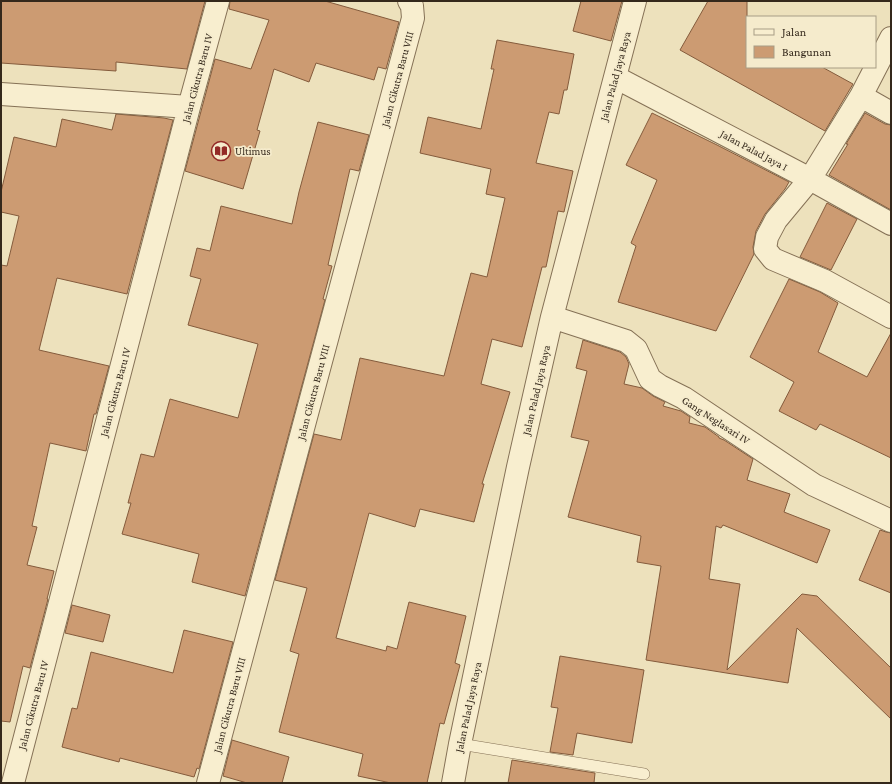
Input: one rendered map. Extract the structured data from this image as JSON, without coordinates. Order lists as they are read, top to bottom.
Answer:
{
  "streets": {
    "street": [
      "Jalan Palad Jaya Raya",
      "Jalan Cikutra Baru IV",
      "Jalan Cikutra Baru VIII",
      "Jalan Palad Jaya I",
      "Gang Neglasari IV"
    ]
  },
  "crossings": [
    ["Jalan Palad Jaya Raya", "Jalan Palad Jaya I"],
    ["Jalan Palad Jaya Raya", "Gang Neglasari IV"]
  ],
  "places": {
    "library": ["Ultimus"]
  },
  "legend": ["Jalan", "Bangunan"]
}
